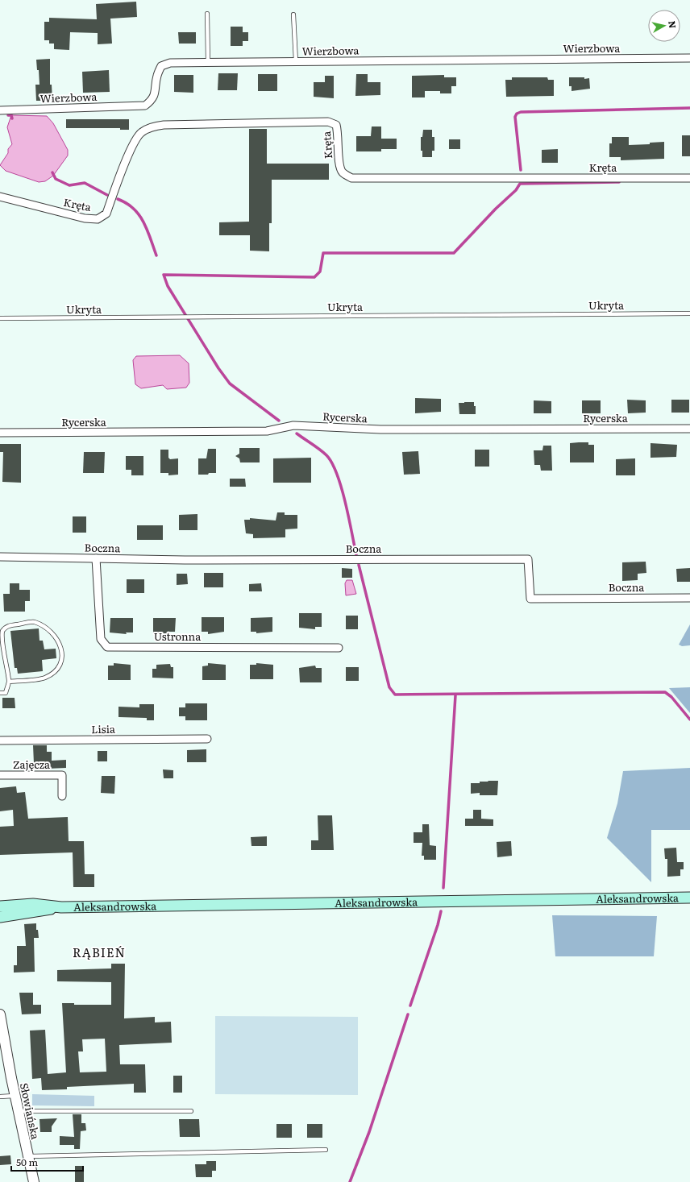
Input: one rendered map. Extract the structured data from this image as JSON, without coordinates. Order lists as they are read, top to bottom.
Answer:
{
  "streets": {
    "main road": ["Aleksandrowska"],
    "street": [
      "Wierzbowa",
      "Kręta",
      "Rycerska",
      "Boczna",
      "Ustronna",
      "Lisia",
      "Zajęcza",
      "Słowiańska"
    ],
    "lane": ["Ukryta"]
  },
  "crossings": [
    ["Boczna", "Ustronna"]
  ],
  "districts": ["RĄBIEŃ"],
  "scale_bar": "50 m",
  "north": "right"
}
